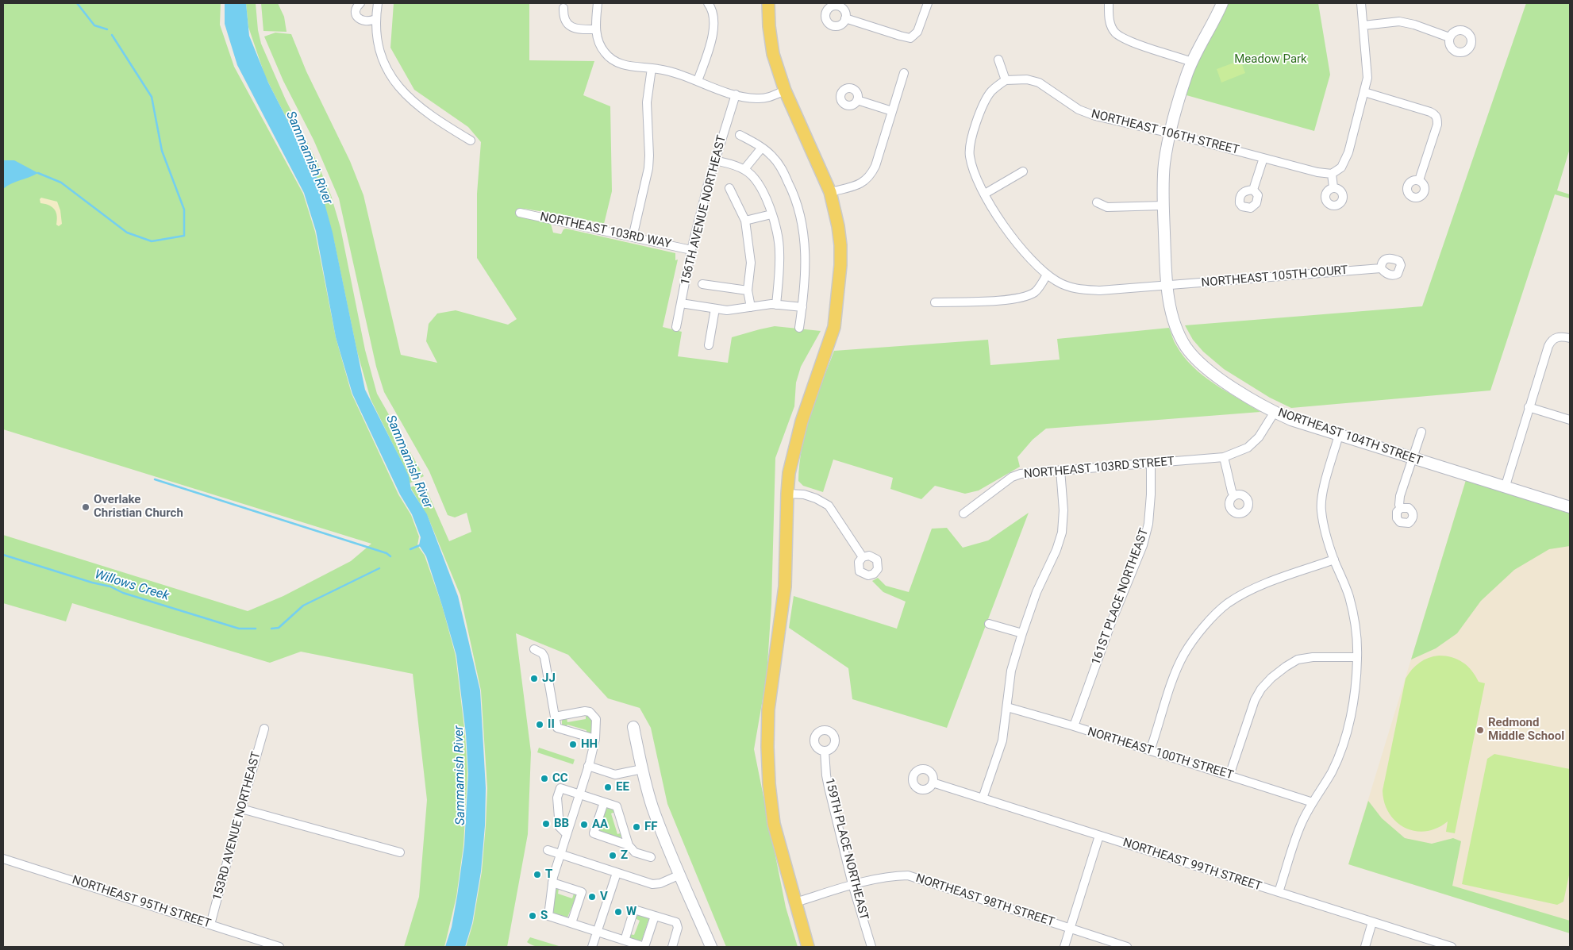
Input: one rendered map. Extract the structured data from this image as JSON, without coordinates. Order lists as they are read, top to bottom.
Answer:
{
  "streets": {
    "street": [
      "NORTHEAST 106TH STREET",
      "156TH AVENUE NORTHEAST",
      "NORTHEAST 103RD WAY",
      "NORTHEAST 105TH COURT",
      "NORTHEAST 104TH STREET",
      "NORTHEAST 103RD STREET",
      "161ST PLACE NORTHEAST",
      "NORTHEAST 100TH STREET",
      "153RD AVENUE NORTHEAST",
      "159TH PLACE NORTHEAST",
      "NORTHEAST 99TH STREET",
      "NORTHEAST 98TH STREET",
      "NORTHEAST 95TH STREET"
    ]
  },
  "crossings": [
    ["NORTHEAST 106TH STREET", "NORTHEAST 105TH COURT"],
    ["NORTHEAST 106TH STREET", "NORTHEAST 104TH STREET"],
    ["156TH AVENUE NORTHEAST", "NORTHEAST 103RD WAY"],
    ["NORTHEAST 105TH COURT", "NORTHEAST 104TH STREET"],
    ["NORTHEAST 104TH STREET", "NORTHEAST 103RD STREET"],
    ["NORTHEAST 103RD STREET", "161ST PLACE NORTHEAST"],
    ["161ST PLACE NORTHEAST", "NORTHEAST 100TH STREET"],
    ["153RD AVENUE NORTHEAST", "NORTHEAST 95TH STREET"],
    ["159TH PLACE NORTHEAST", "NORTHEAST 98TH STREET"]
  ],
  "water": ["Sammamish River", "Willows Creek"],
  "parks": ["Meadow Park"],
  "places": [
    "Overlake Christian Church",
    "JJ",
    "II",
    "Redmond Middle School",
    "HH",
    "CC",
    "EE",
    "BB",
    "AA",
    "FF",
    "Z",
    "T",
    "V",
    "W",
    "S"
  ]
}
